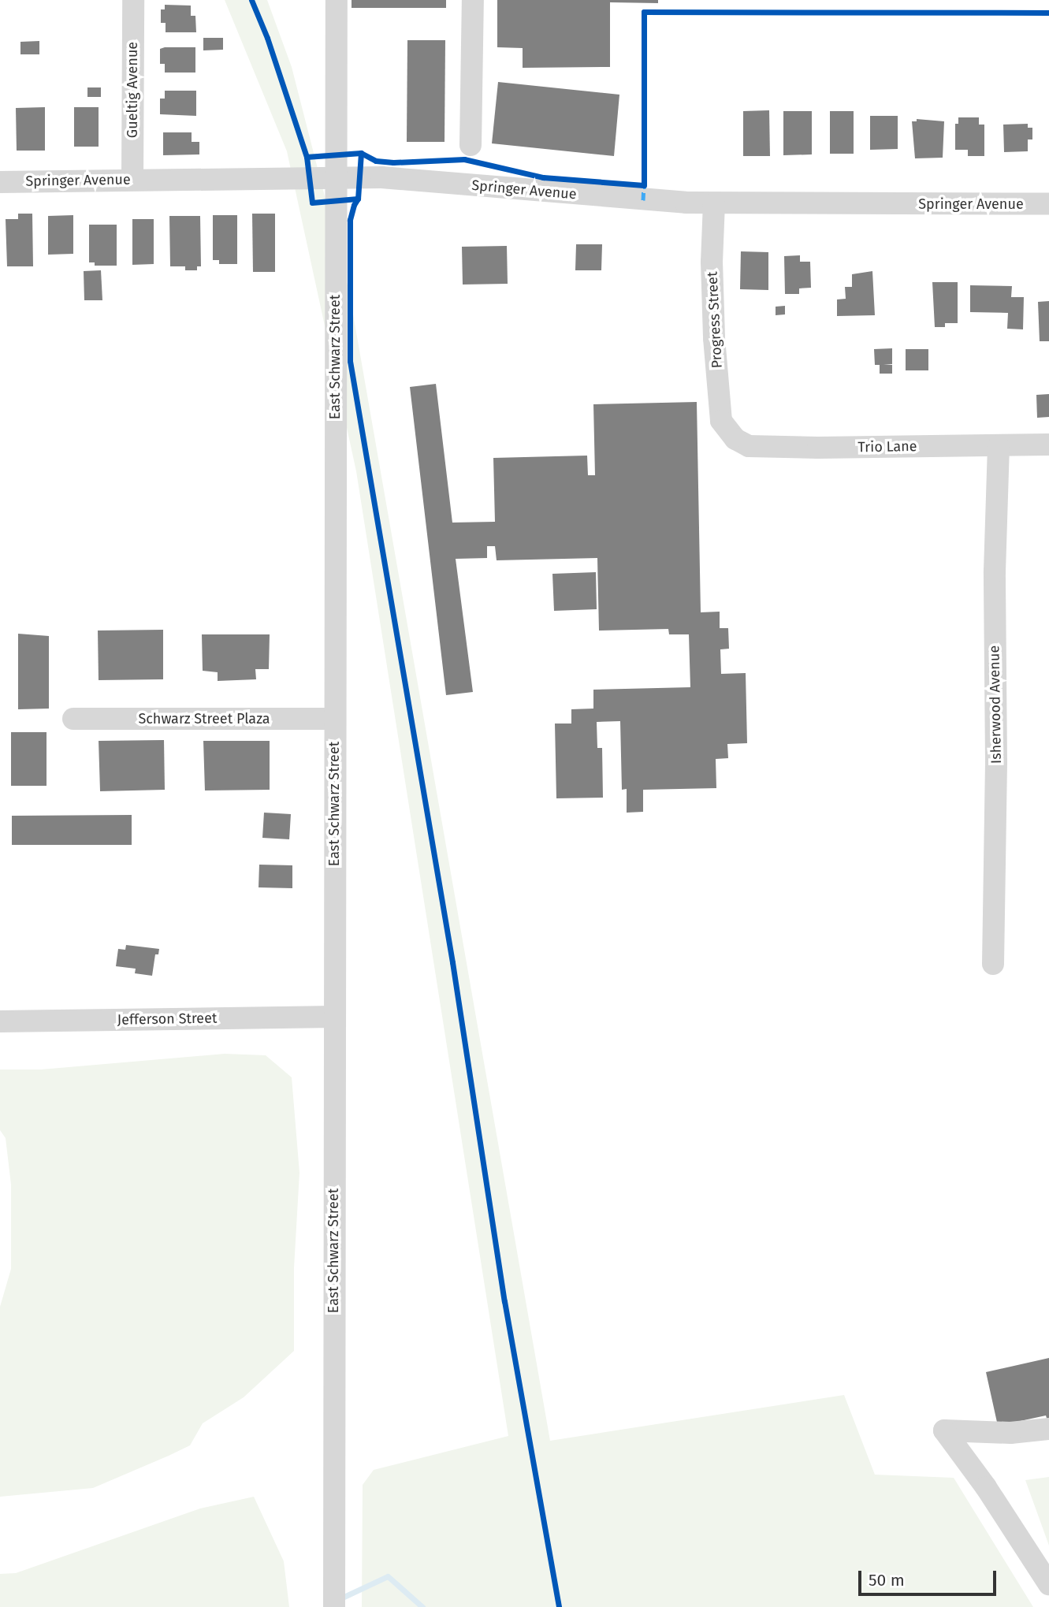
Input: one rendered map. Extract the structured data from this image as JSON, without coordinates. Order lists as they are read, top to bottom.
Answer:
{
  "streets": {
    "street": [
      "Gueltig Avenue",
      "Springer Avenue",
      "Progress Street",
      "East Schwarz Street",
      "Trio Lane",
      "Isherwood Avenue",
      "Schwarz Street Plaza",
      "Jefferson Street"
    ]
  },
  "crossings": [
    ["Gueltig Avenue", "Springer Avenue"],
    ["Springer Avenue", "Progress Street"],
    ["Springer Avenue", "East Schwarz Street"],
    ["Progress Street", "Trio Lane"],
    ["East Schwarz Street", "Schwarz Street Plaza"],
    ["East Schwarz Street", "Jefferson Street"],
    ["Trio Lane", "Isherwood Avenue"]
  ],
  "scale_bar": "50 m"
}
